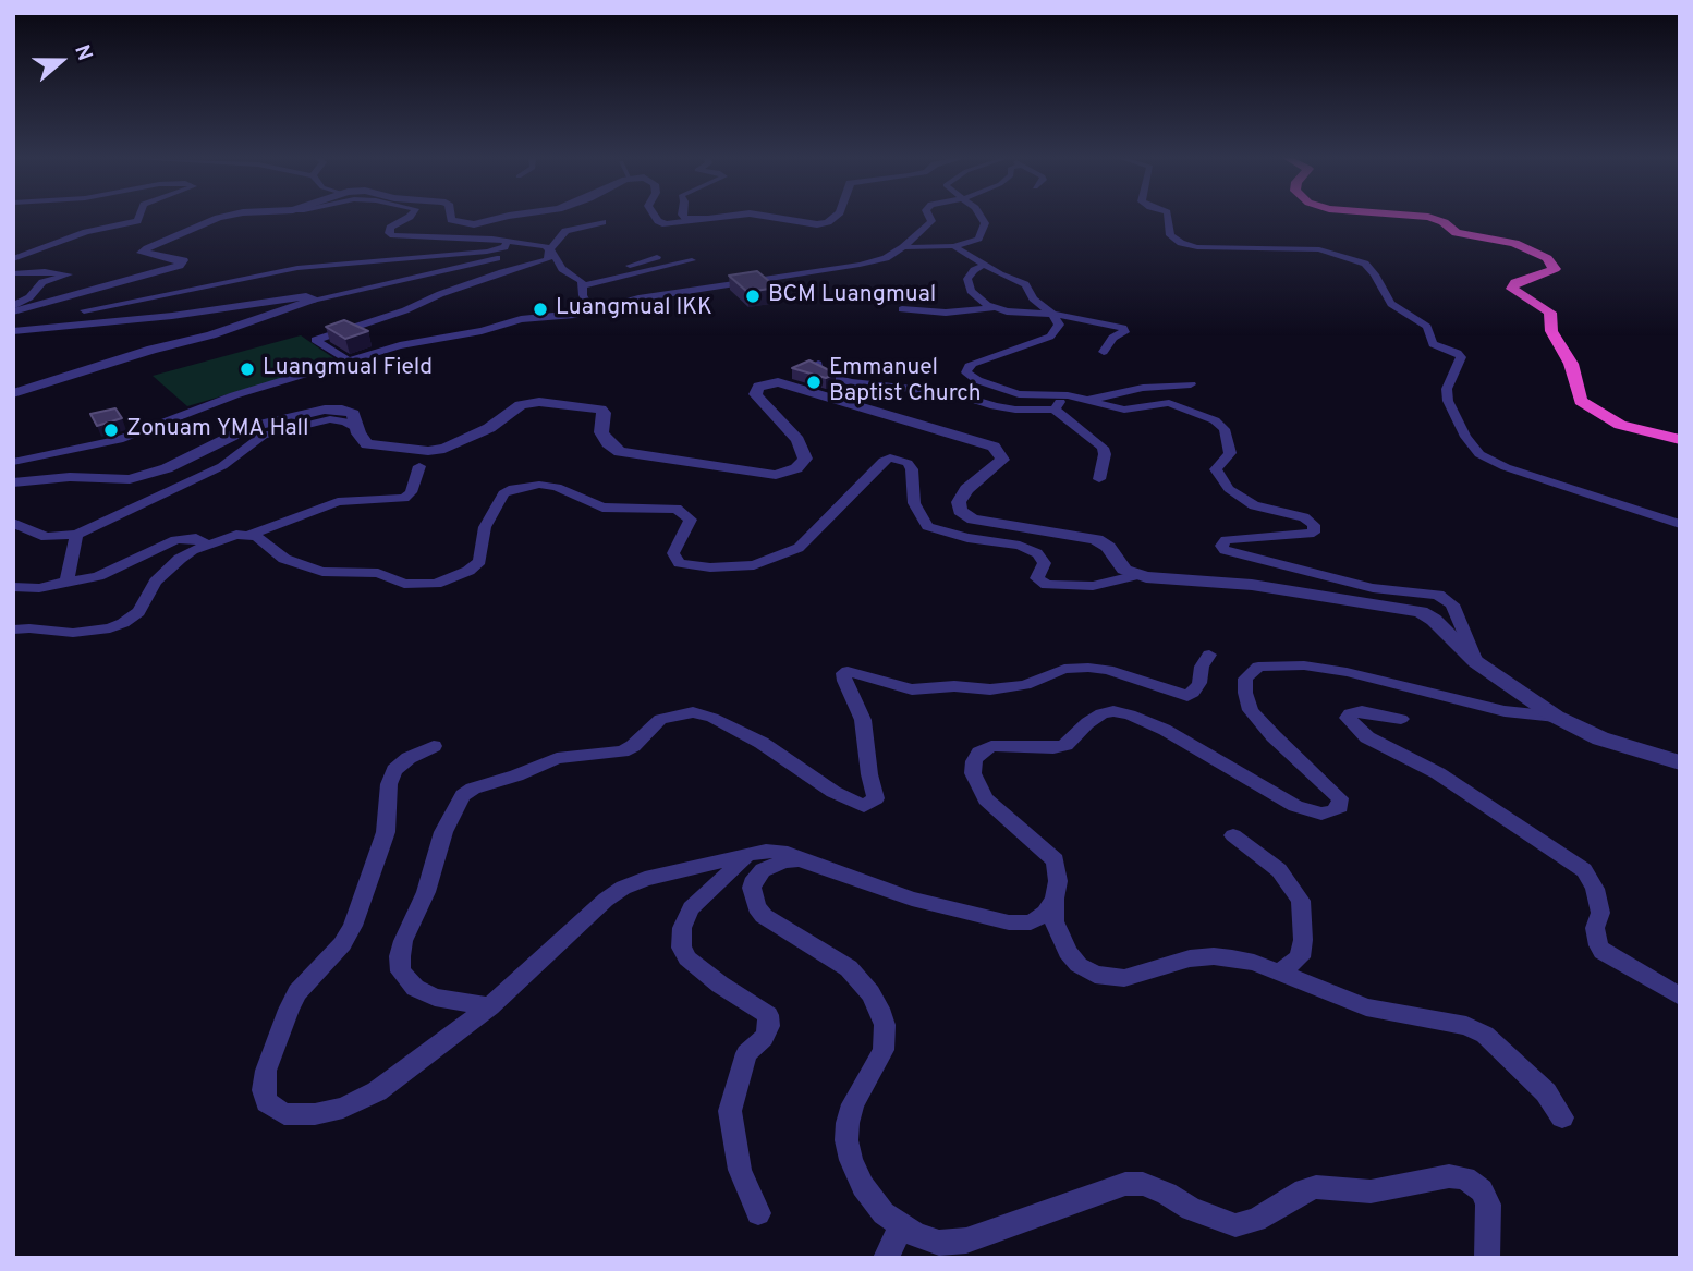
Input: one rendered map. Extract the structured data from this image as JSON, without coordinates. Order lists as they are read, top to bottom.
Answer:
{
  "places": [
    "BCM Luangmual",
    "Luangmual IKK",
    "Luangmual Field",
    "Emmanuel Baptist Church",
    "Zonuam YMA Hall"
  ],
  "north": "right"
}
